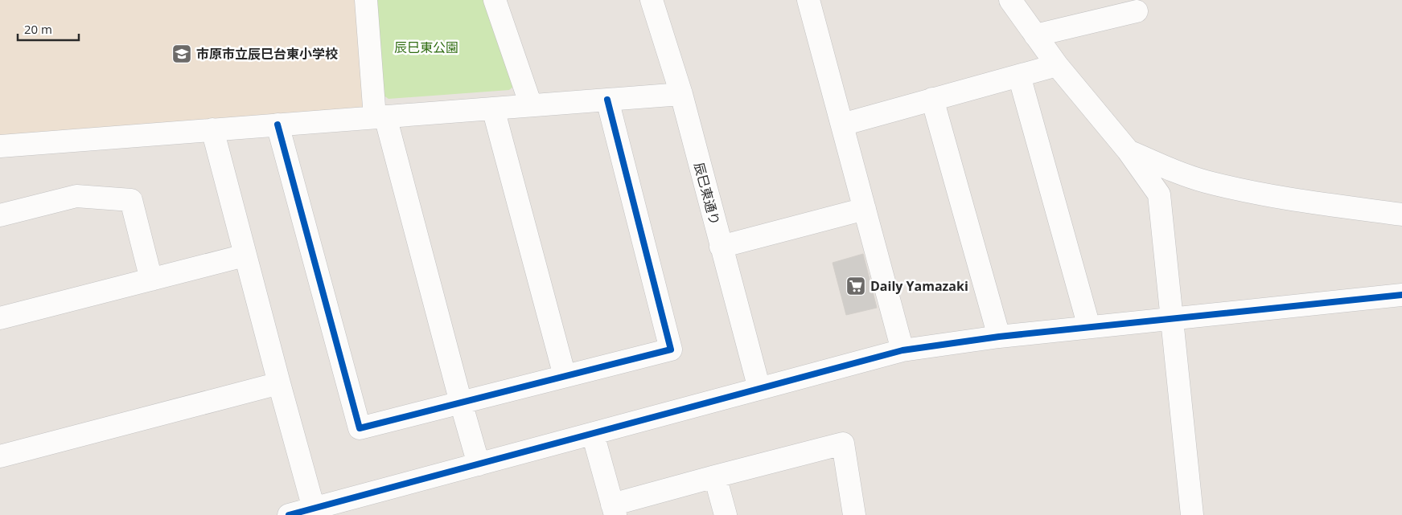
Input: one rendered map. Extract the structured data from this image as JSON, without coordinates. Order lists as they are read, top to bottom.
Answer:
{
  "streets": {
    "street": ["辰巳東通り"]
  },
  "parks": ["辰巳東公園"],
  "places": {
    "school or university": ["市原市立辰巳台東小学校"],
    "supermarket": ["Daily Yamazaki"]
  },
  "scale_bar": "20 m"
}
